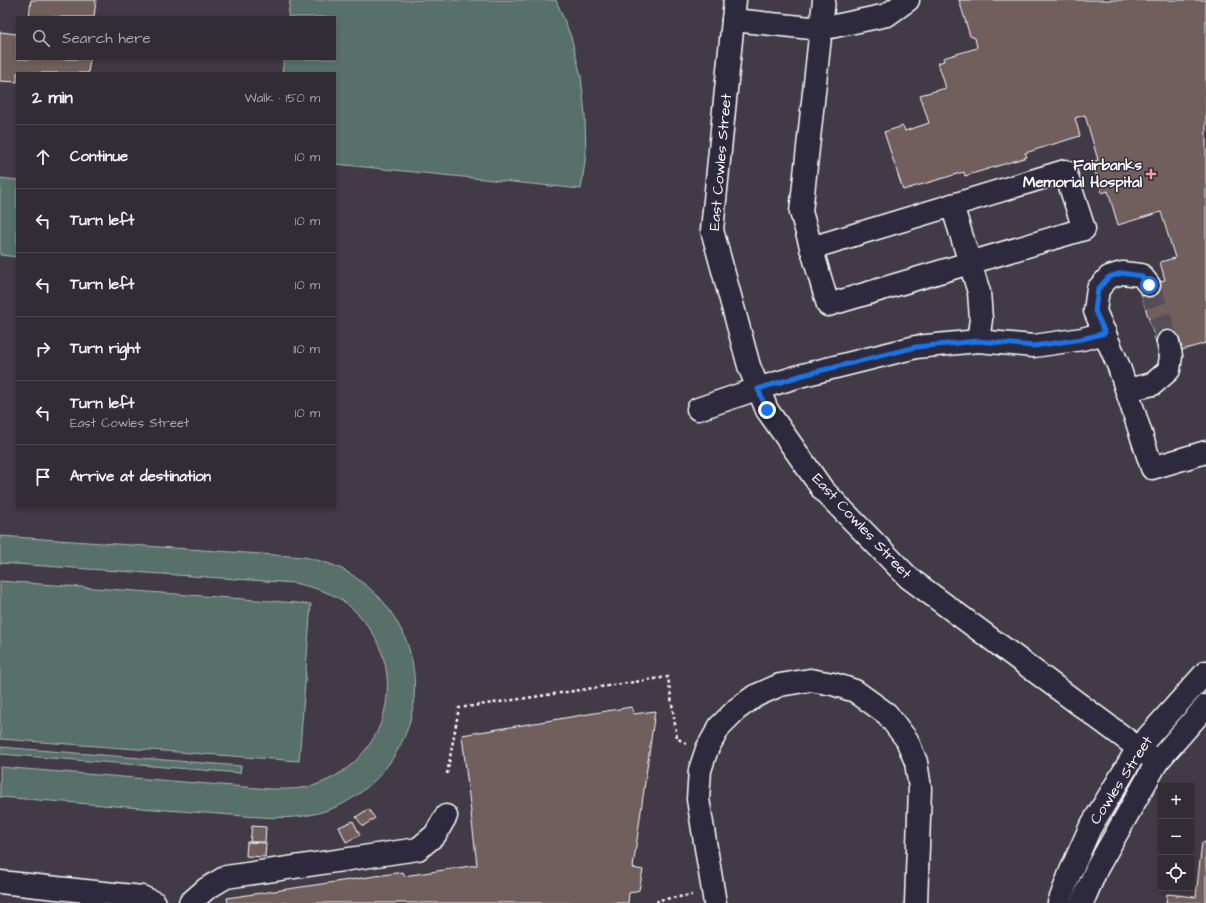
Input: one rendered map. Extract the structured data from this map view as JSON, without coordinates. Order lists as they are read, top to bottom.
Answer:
{
  "streets": {
    "street": ["East Cowles Street", "Cowles Street"]
  },
  "crossings": [
    ["East Cowles Street", "Cowles Street"]
  ],
  "places": {
    "health": ["Fairbanks Memorial Hospital"]
  },
  "page": {
    "search": "Search here",
    "heading": ["2 min", "Walk · 150 m"],
    "list": [
      ["Continue", "10 m"],
      ["Turn left", "10 m"],
      ["Turn left", "10 m"],
      ["Turn right", "110 m"],
      ["Turn left", "East Cowles Street", "10 m"],
      "Arrive at destination"
    ],
    "map_buttons": ["+", "−"]
  }
}
